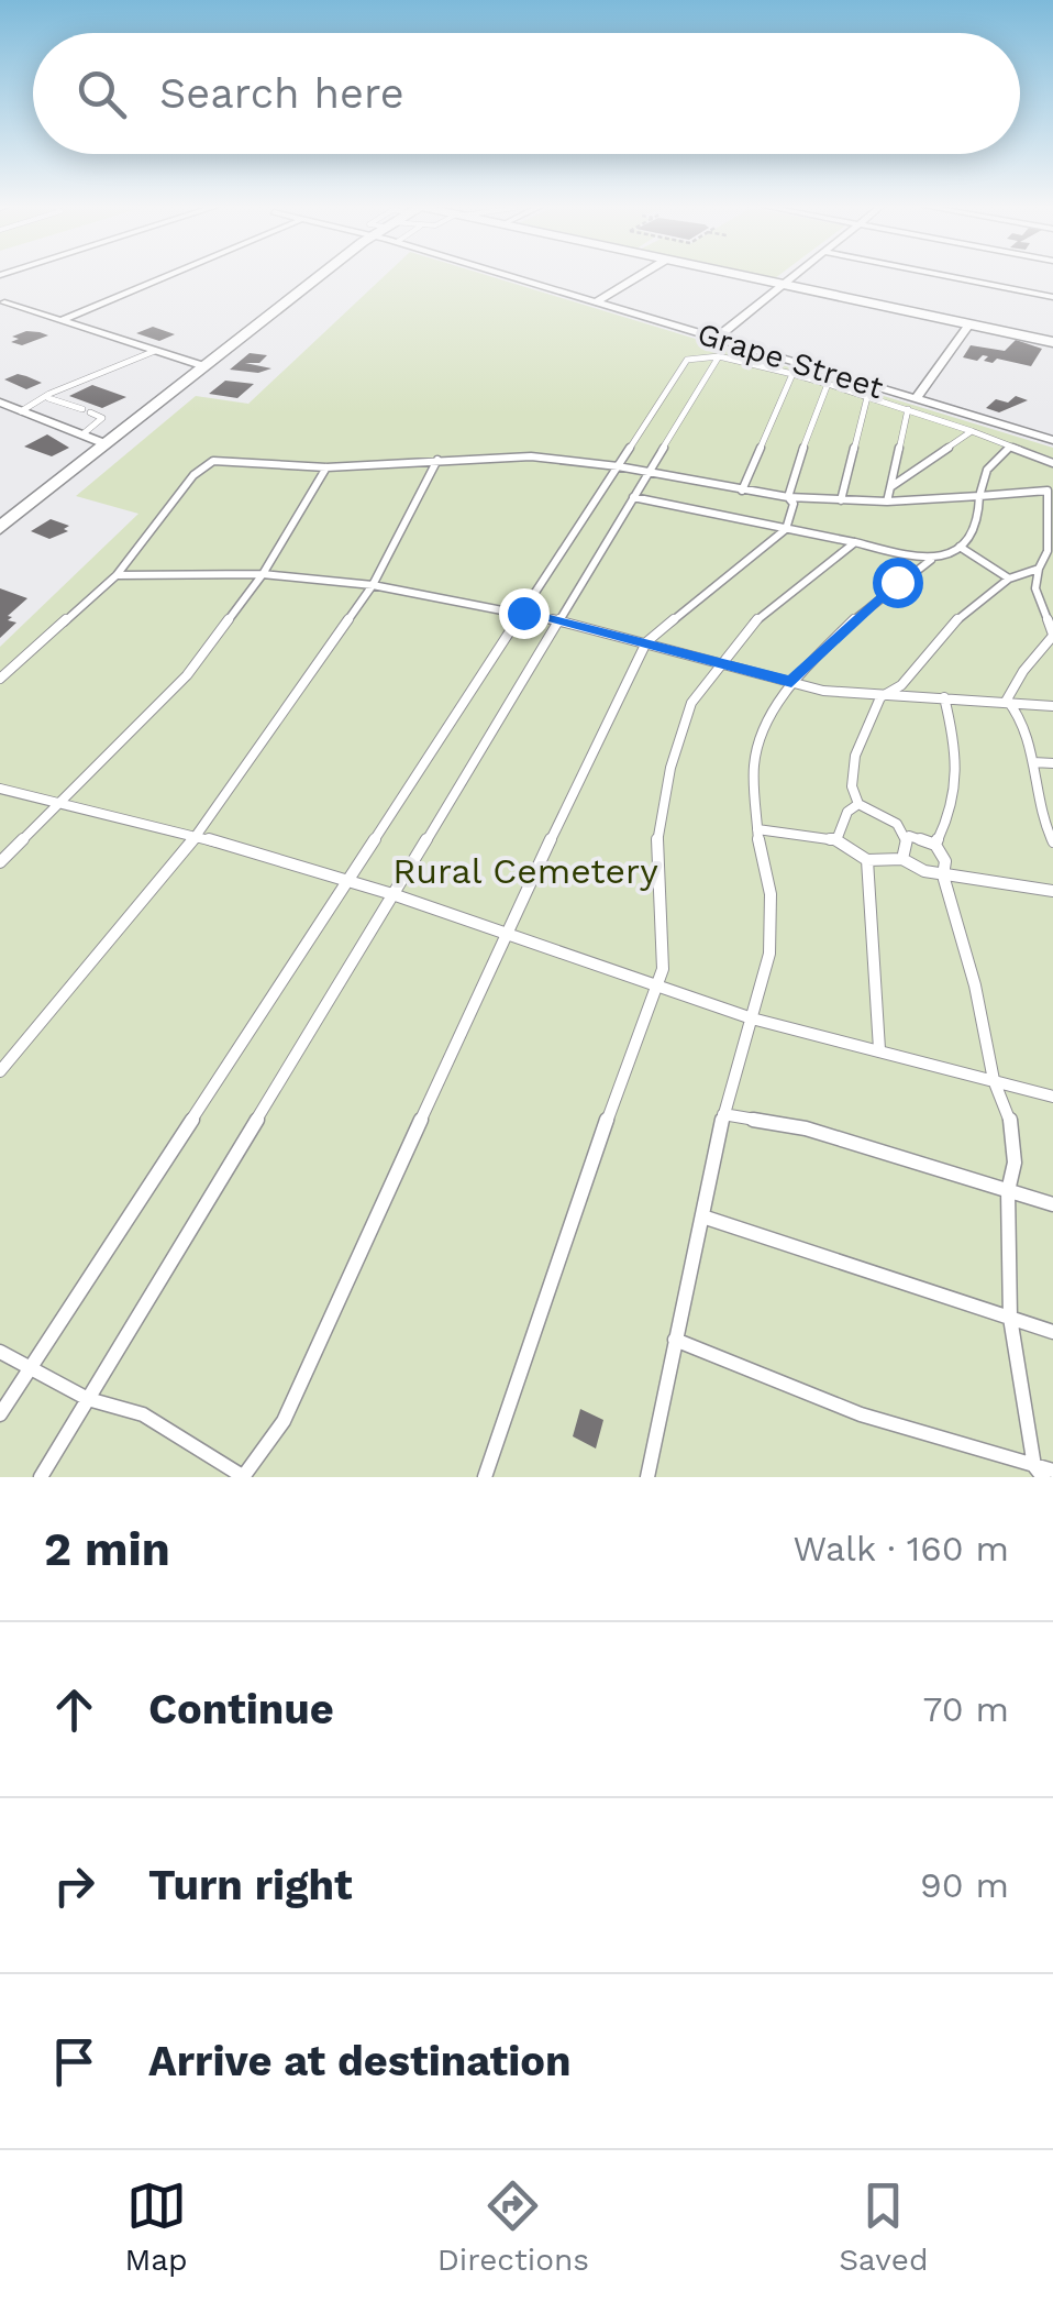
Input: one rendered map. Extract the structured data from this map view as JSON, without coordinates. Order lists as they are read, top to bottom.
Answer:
{
  "streets": {
    "street": ["Grape Street"]
  },
  "parks": ["Rural Cemetery"],
  "page": {
    "search": "Search here",
    "heading": ["2 min", "Walk · 160 m"],
    "list": [
      ["Continue", "70 m"],
      ["Turn right", "90 m"],
      "Arrive at destination"
    ],
    "nav": ["Map", "Directions", "Saved"]
  }
}
